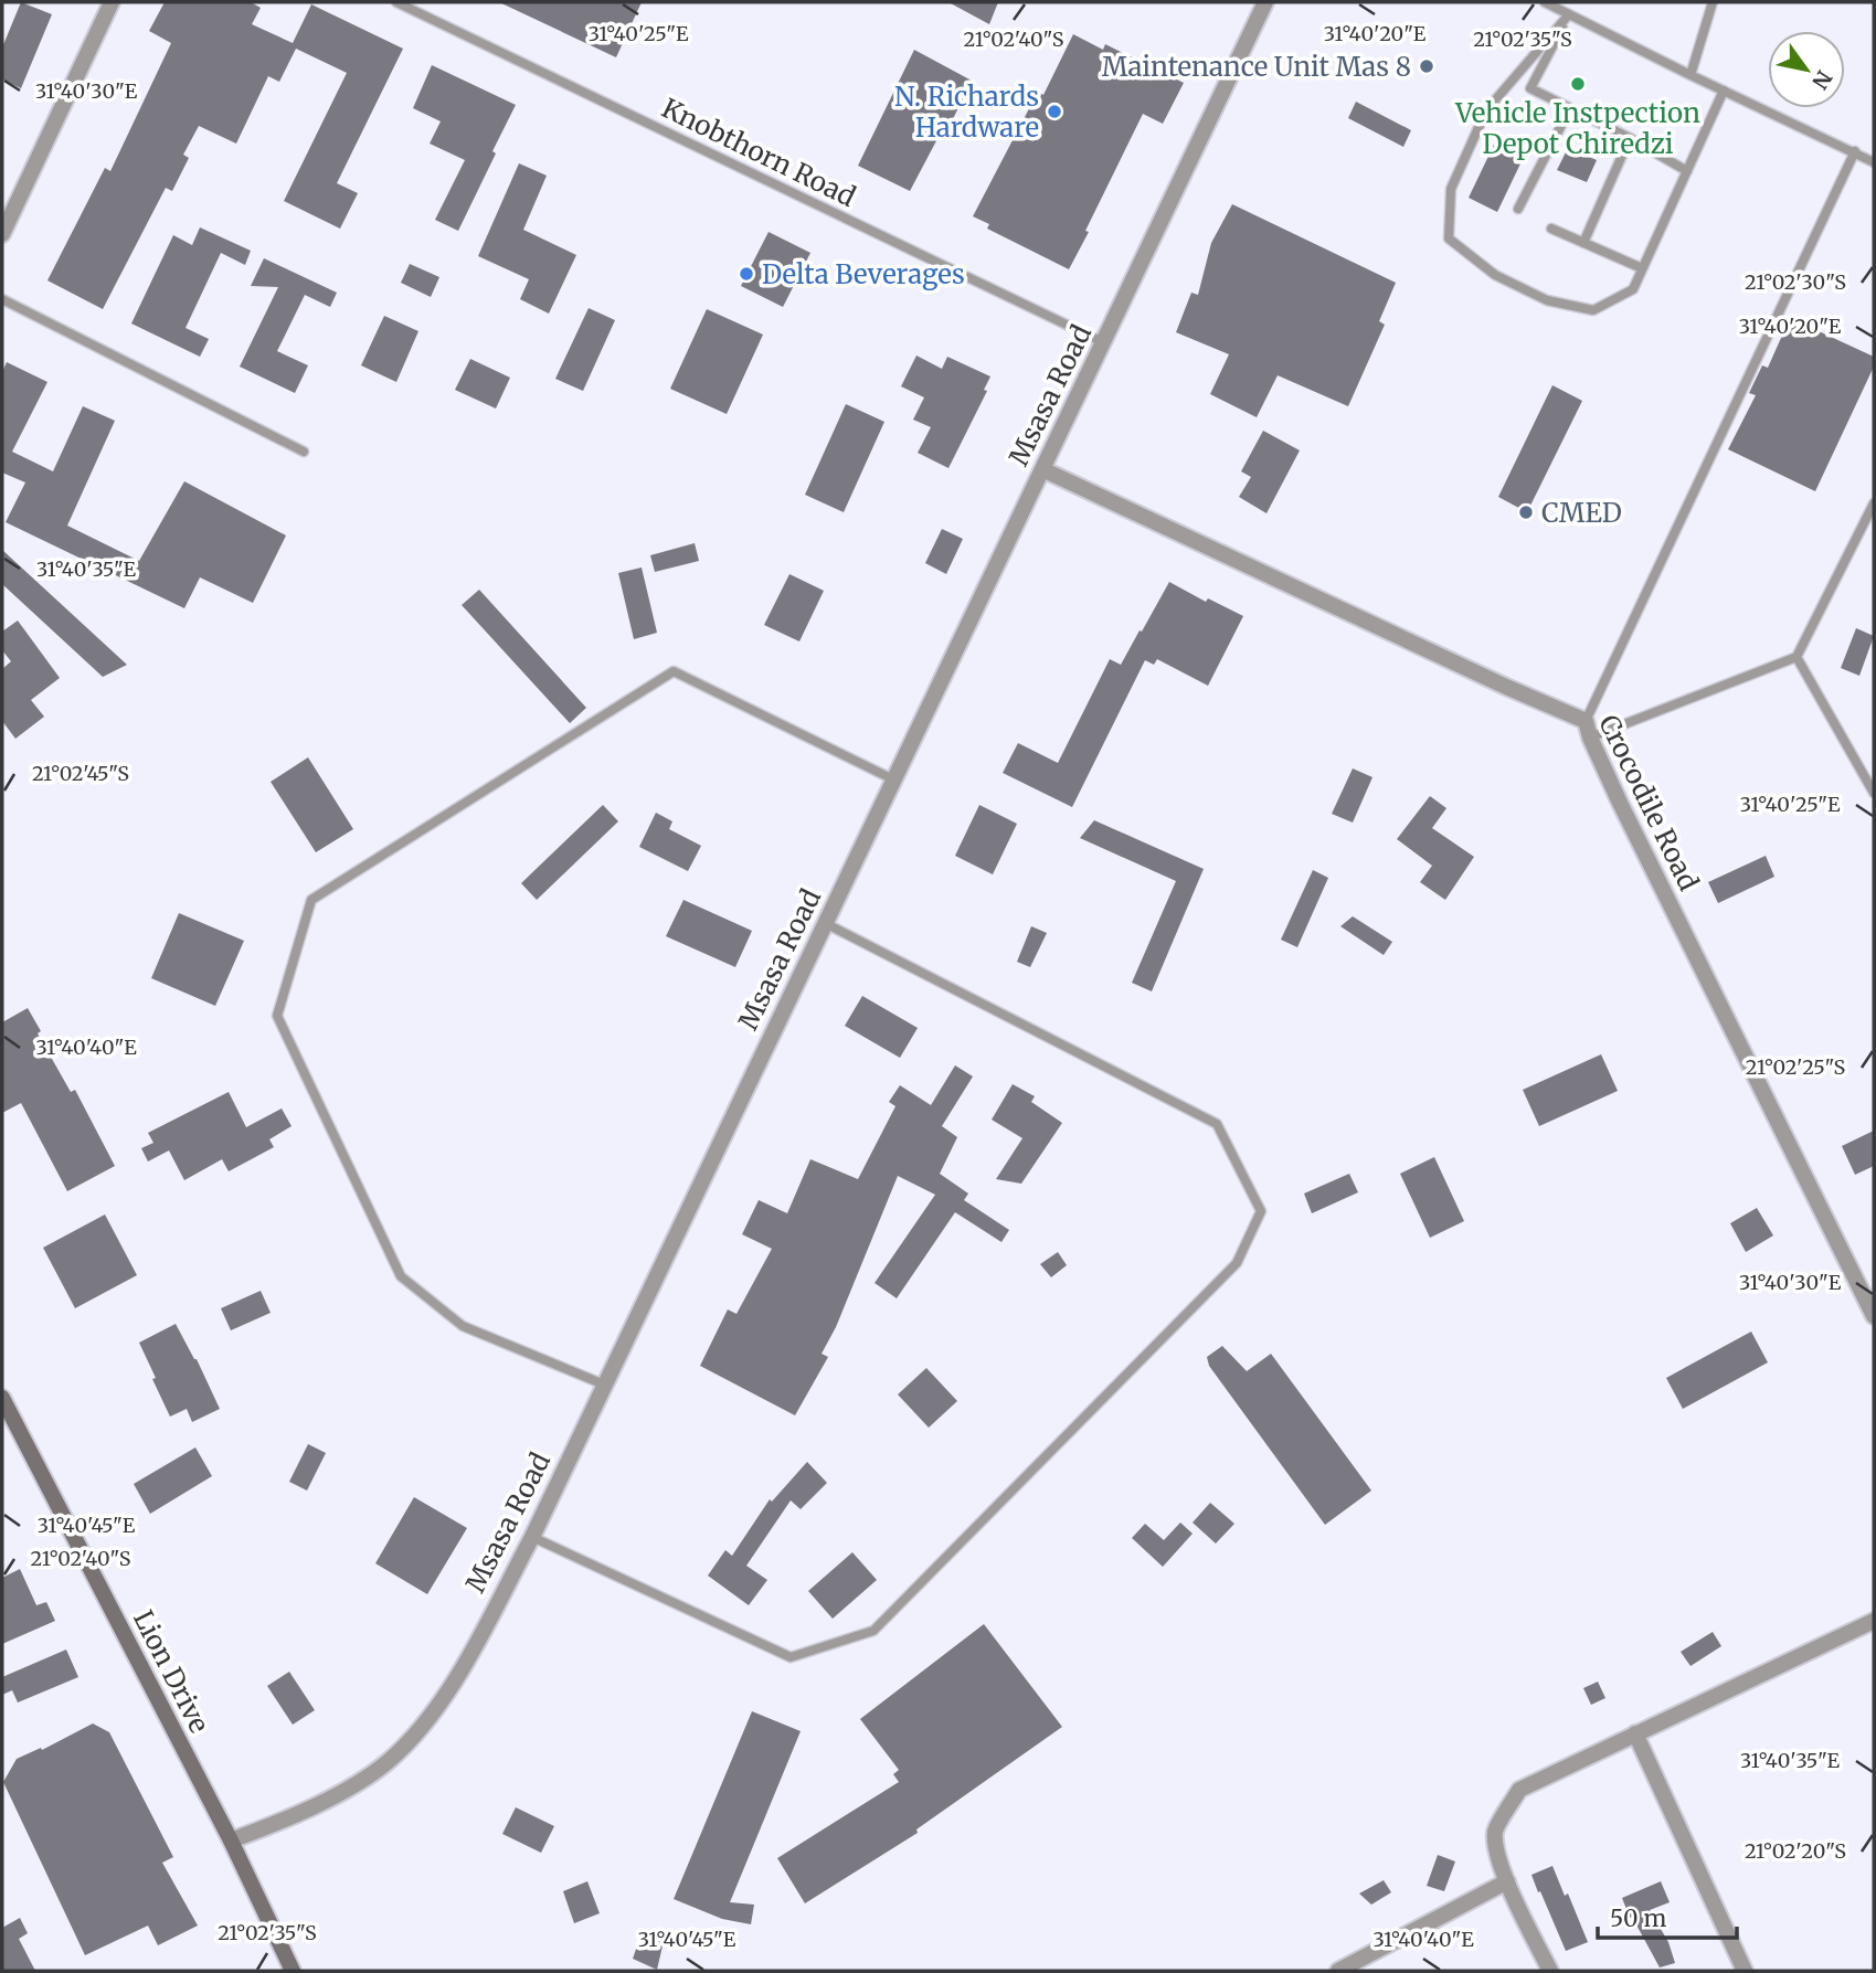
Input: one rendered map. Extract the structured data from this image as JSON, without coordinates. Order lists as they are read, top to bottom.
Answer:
{
  "streets": {
    "street": ["Msasa Road", "Crocodile Road", "Lion Drive"],
    "lane": ["Knobthorn Road"]
  },
  "crossings": [
    ["Knobthorn Road", "Msasa Road"],
    ["Msasa Road", "Crocodile Road"],
    ["Msasa Road", "Lion Drive"]
  ],
  "places": [
    "Maintenance Unit Mas 8",
    "Vehicle Instpection Depot Chiredzi",
    "N. Richards Hardware",
    "Delta Beverages",
    "CMED"
  ],
  "scale_bar": "50 m",
  "north": "bottom right",
  "coordinates": [
    "31°40'25\"E",
    "31°40'20\"E",
    "21°02'40\"S",
    "21°02'35\"S",
    "31°40'30\"E",
    "21°02'30\"S",
    "31°40'35\"E",
    "21°02'45\"S",
    "31°40'40\"E",
    "21°02'25\"S",
    "31°40'45\"E",
    "21°02'20\"S"
  ]
}
